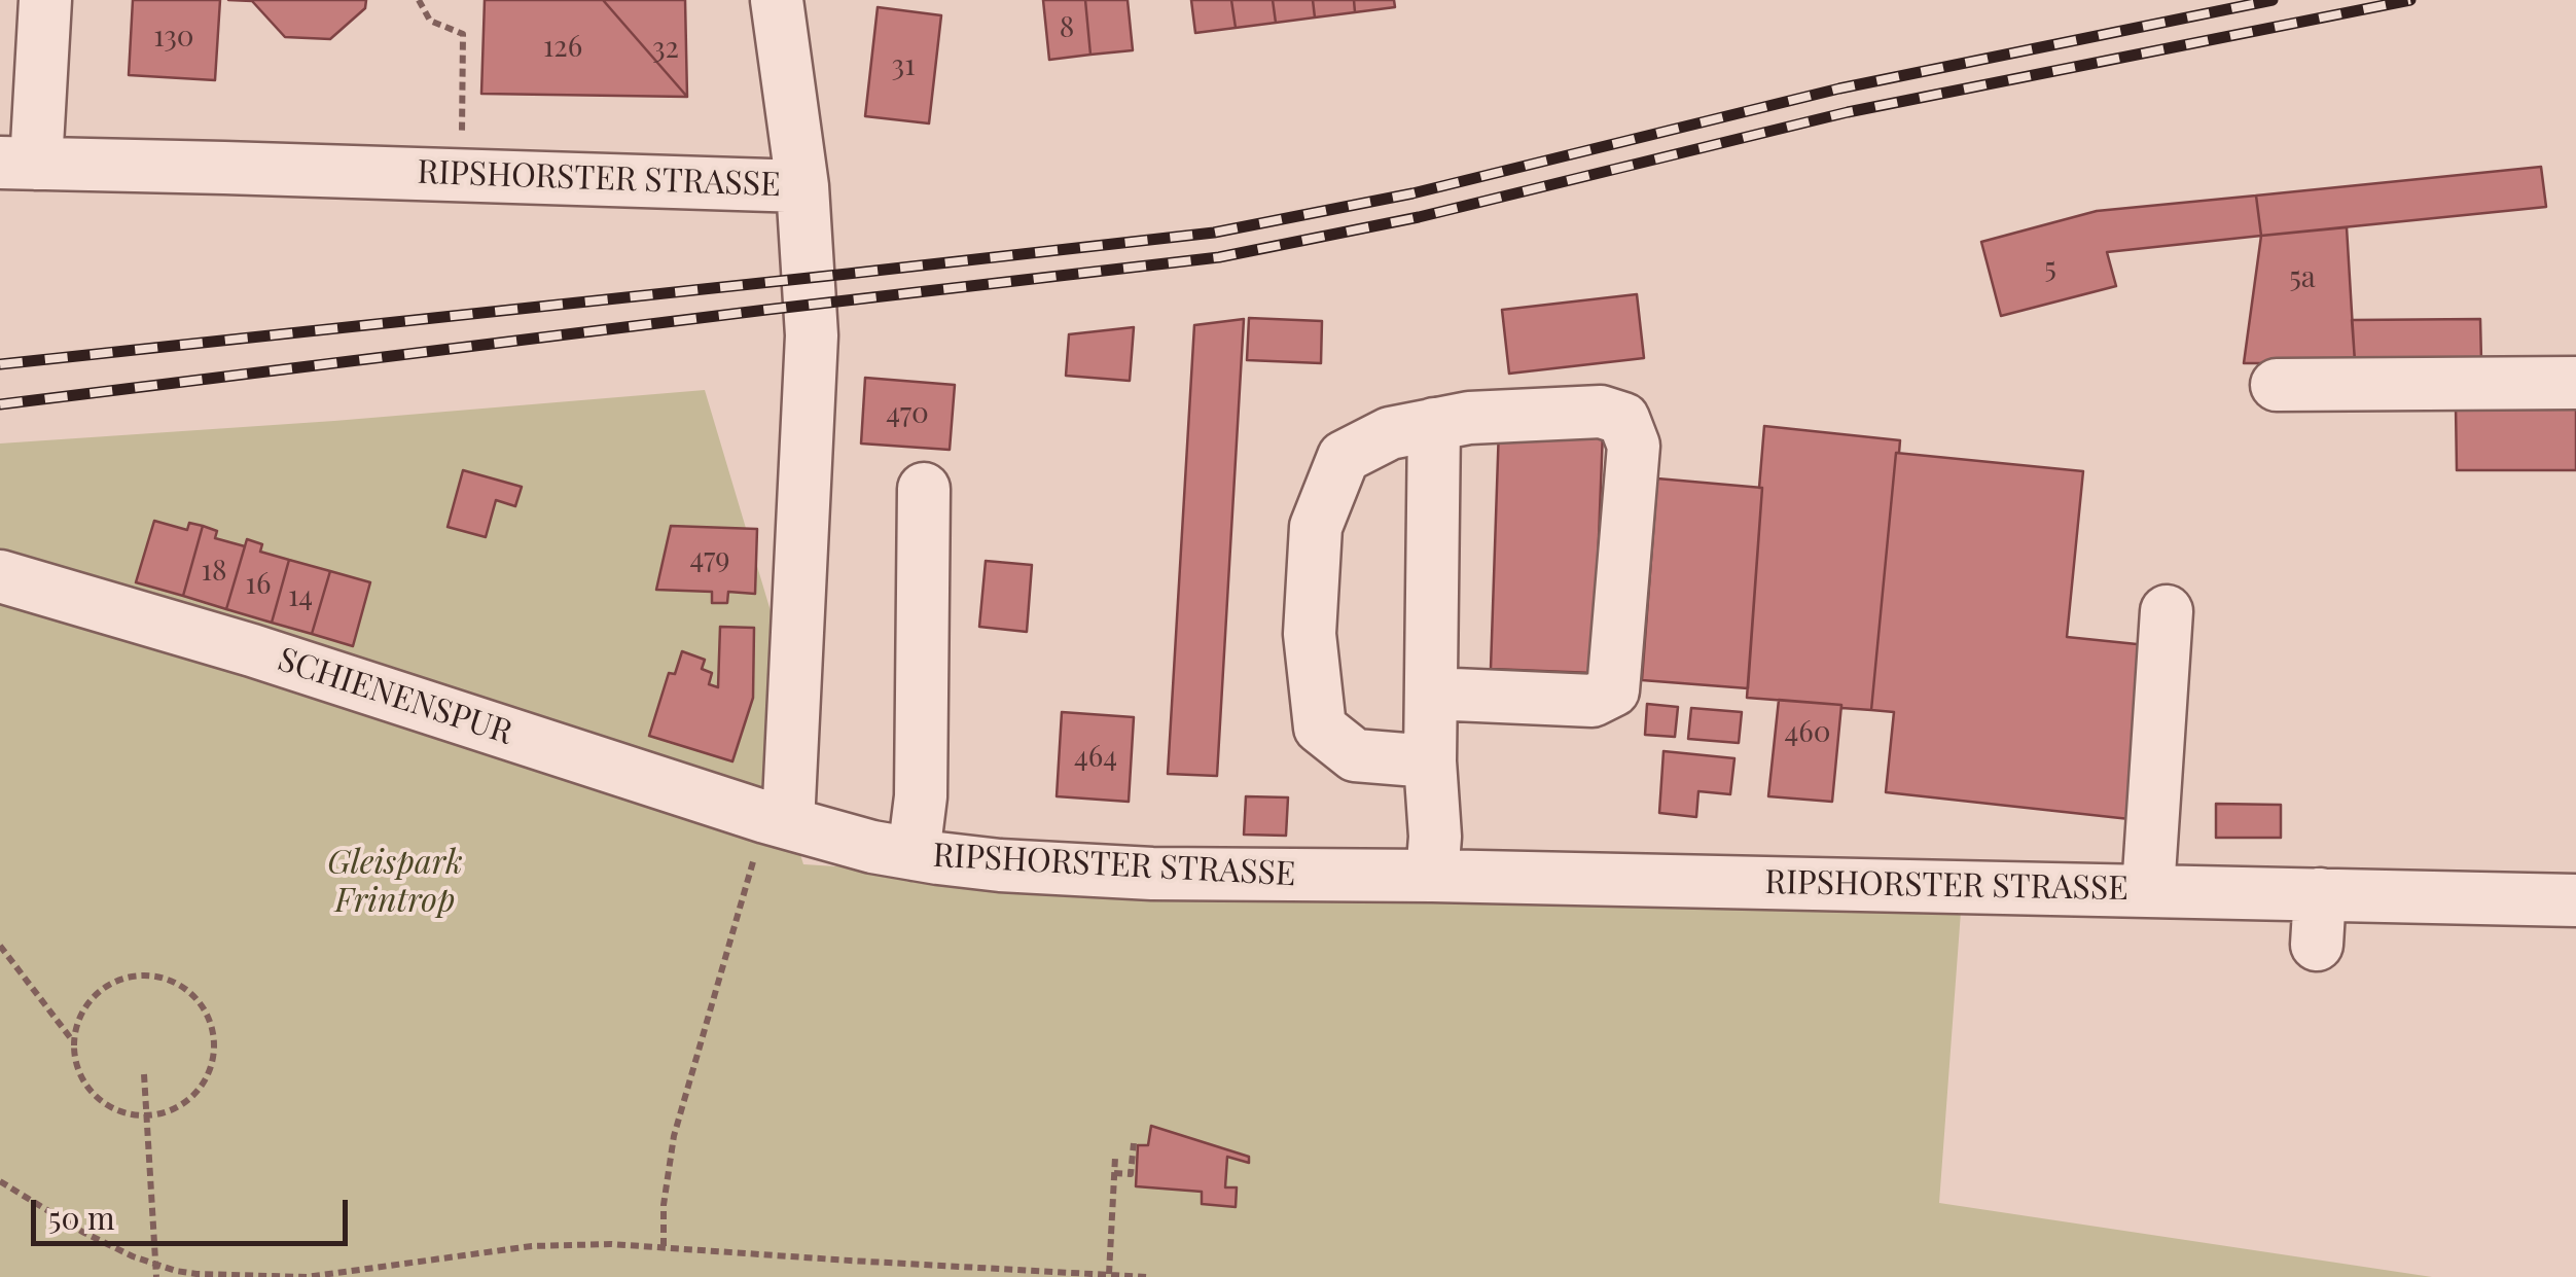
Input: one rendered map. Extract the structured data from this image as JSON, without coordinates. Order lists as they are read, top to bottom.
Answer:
{
  "streets": {
    "street": ["RIPSHORSTER STRASSE", "SCHIENENSPUR"]
  },
  "crossings": [
    ["RIPSHORSTER STRASSE", "SCHIENENSPUR"]
  ],
  "parks": ["Gleispark Frintrop"],
  "house_numbers": [
    "8",
    "130",
    "126",
    "32",
    "31",
    "5",
    "5a",
    "470",
    "479",
    "18",
    "16",
    "14",
    "460",
    "464"
  ],
  "scale_bar": "50 m"
}
